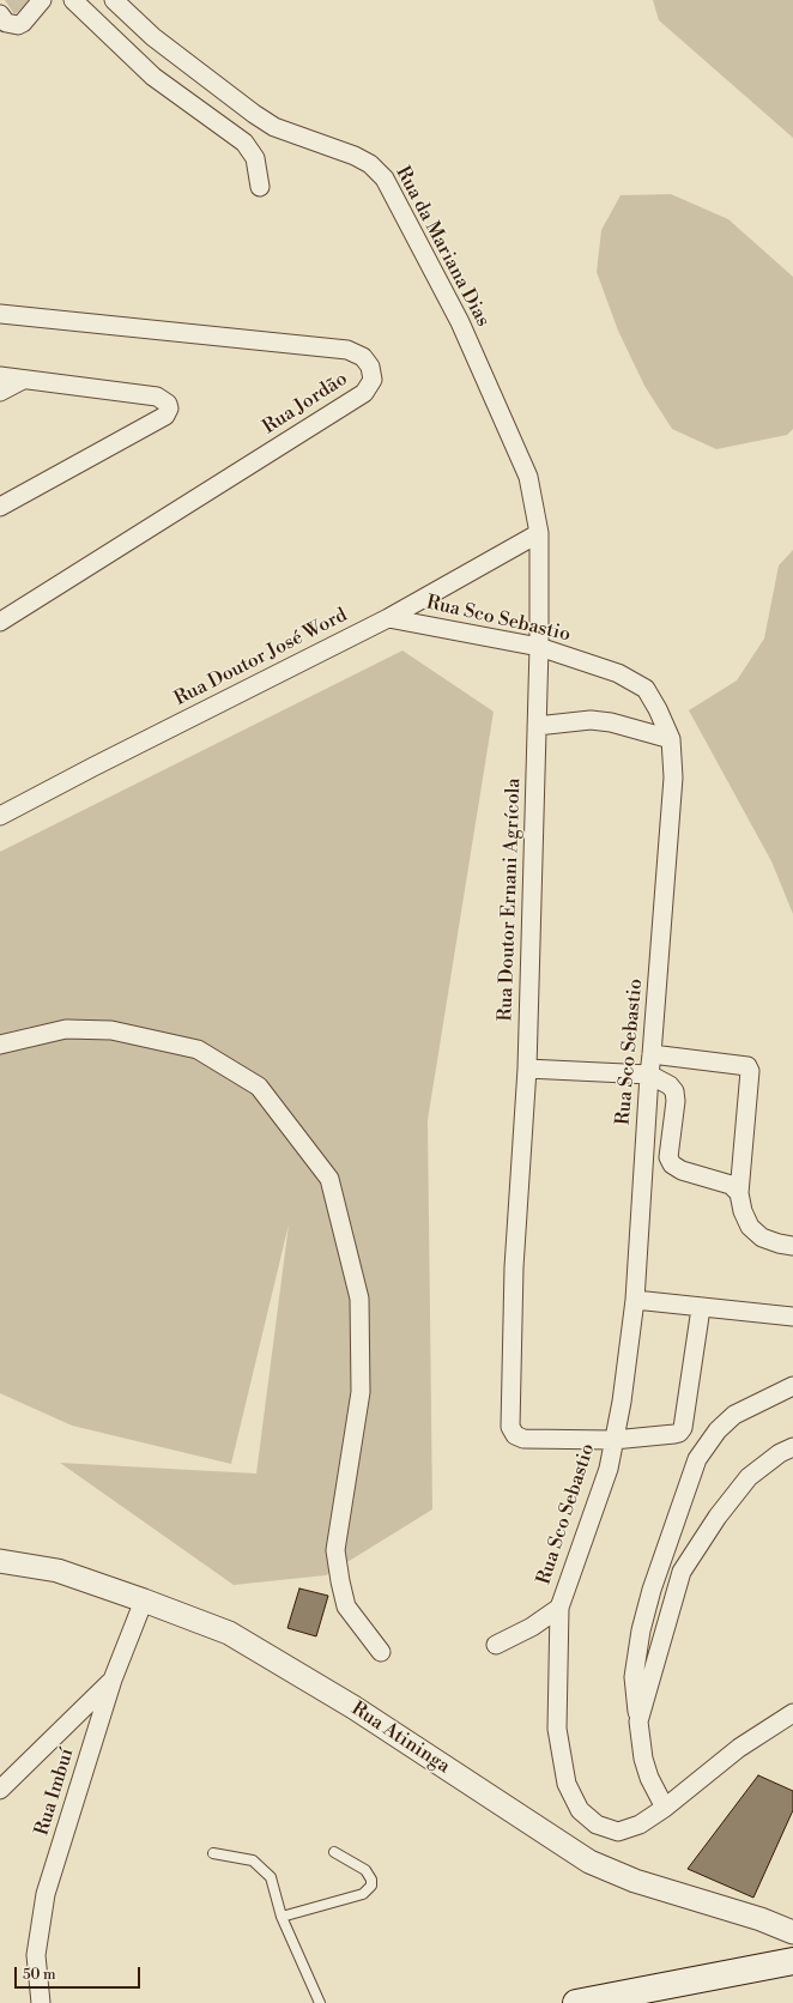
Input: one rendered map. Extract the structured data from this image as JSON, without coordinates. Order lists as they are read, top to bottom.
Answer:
{
  "streets": {
    "street": [
      "Rua da Mariana Dias",
      "Rua Jordão",
      "Rua Sco Sebastio",
      "Rua Doutor José Word",
      "Rua Doutor Ernani Agrícola",
      "Rua Atininga",
      "Rua Imbuí"
    ]
  },
  "crossings": [
    ["Rua da Mariana Dias", "Rua Doutor José Word"],
    ["Rua da Mariana Dias", "Rua Doutor Ernani Agrícola"],
    ["Rua Sco Sebastio", "Rua Doutor José Word"],
    ["Rua Sco Sebastio", "Rua Doutor Ernani Agrícola"],
    ["Rua Doutor José Word", "Rua Doutor Ernani Agrícola"],
    ["Rua Atininga", "Rua Imbuí"]
  ],
  "scale_bar": "50 m"
}
